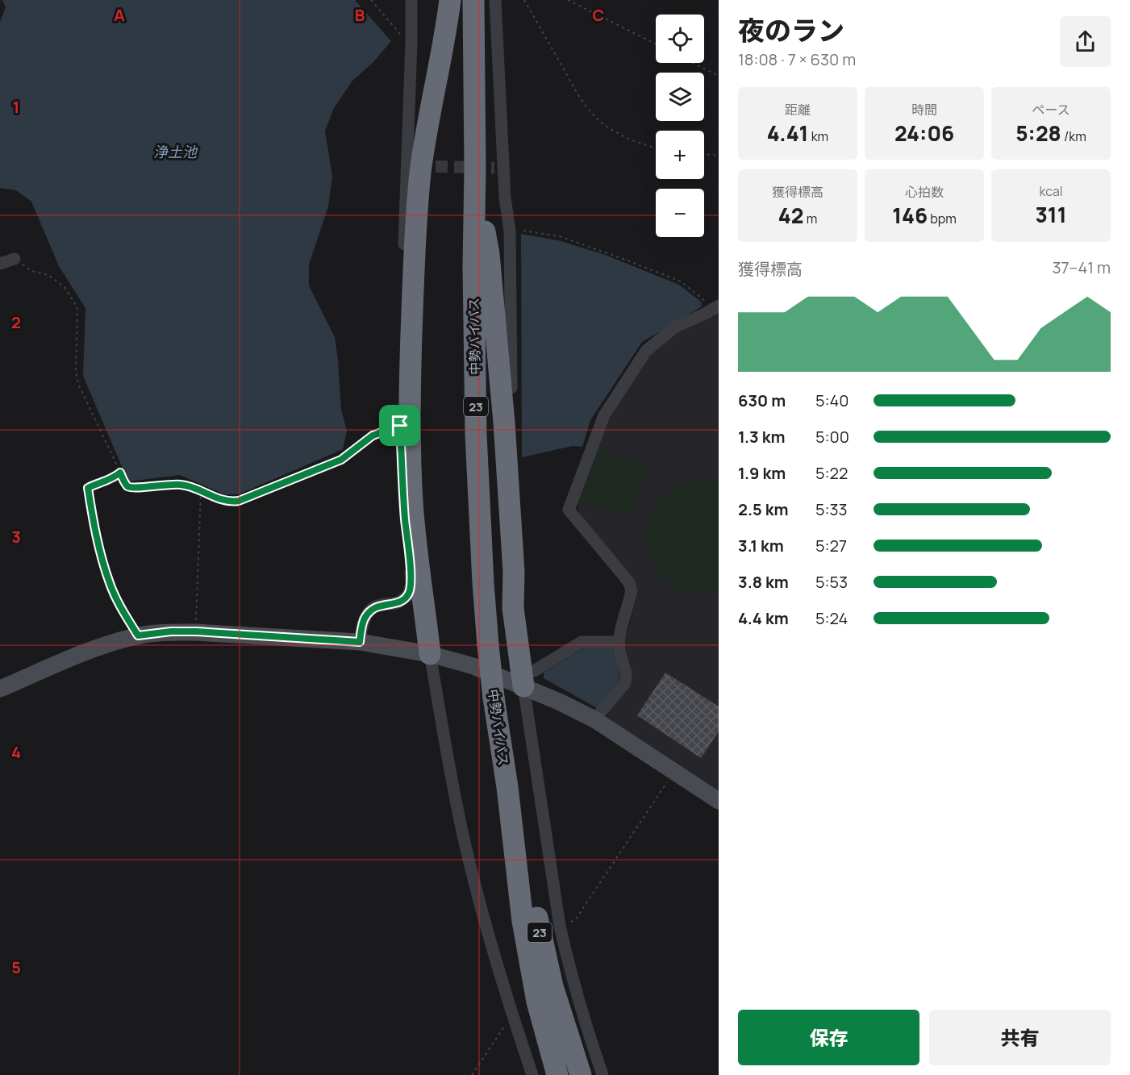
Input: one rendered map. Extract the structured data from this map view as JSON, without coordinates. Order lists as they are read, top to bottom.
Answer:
{
  "streets": {
    "highway": ["中勢バイパス", "23"]
  },
  "water": ["浄土池"],
  "page": {
    "heading": ["夜のラン", "18:08 · 7 × 630 m"],
    "map_buttons": ["+", "−"],
    "stats": [
      ["距離", "4.41 km"],
      ["時間", "24:06"],
      ["ペース", "5:28 /km"],
      ["獲得標高", "42 m"],
      ["心拍数", "146 bpm"],
      ["kcal", "311"]
    ],
    "chart": ["獲得標高", "37–41 m"],
    "list": [
      {
        "name": "630 m",
        "note": "5:40"
      },
      {
        "name": "1.3 km",
        "note": "5:00"
      },
      {
        "name": "1.9 km",
        "note": "5:22"
      },
      {
        "name": "2.5 km",
        "note": "5:33"
      },
      {
        "name": "3.1 km",
        "note": "5:27"
      },
      {
        "name": "3.8 km",
        "note": "5:53"
      },
      {
        "name": "4.4 km",
        "note": "5:24"
      }
    ],
    "buttons": ["保存", "共有"]
  },
  "grid": {
    "columns": ["A", "B", "C"],
    "rows": [
      "1",
      "2",
      "3",
      "4",
      "5"
    ]
  }
}
